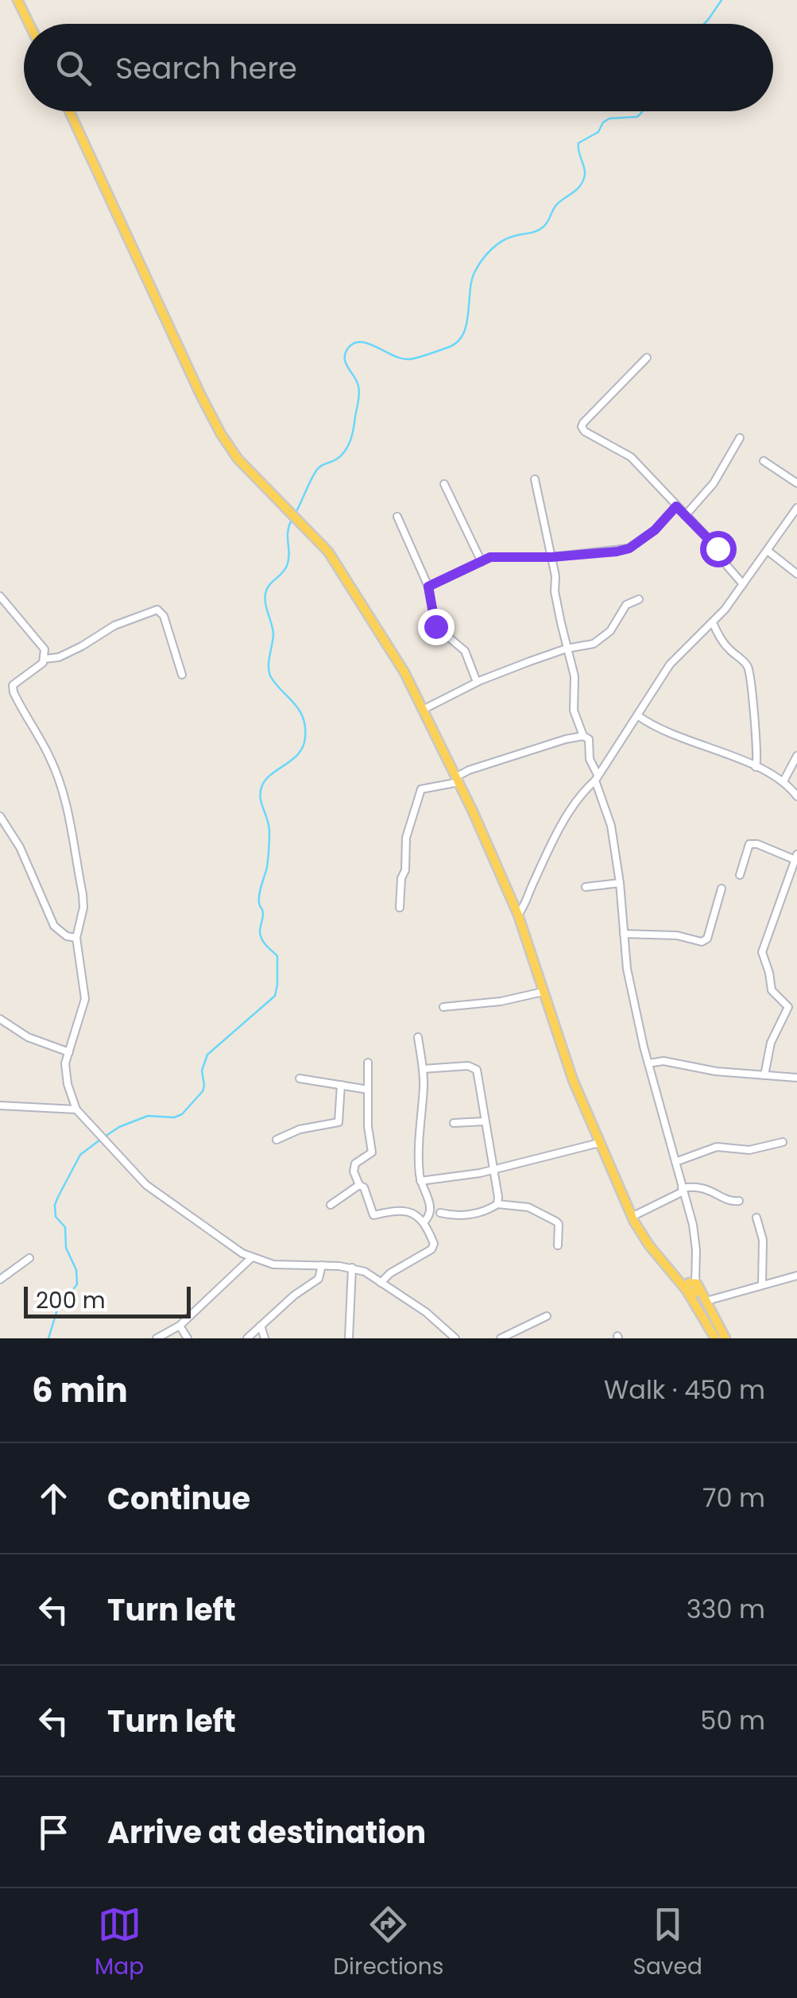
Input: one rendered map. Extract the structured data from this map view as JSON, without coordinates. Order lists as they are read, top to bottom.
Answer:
{
  "scale_bar": "200 m",
  "page": {
    "search": "Search here",
    "scale": "200 m",
    "heading": ["6 min", "Walk · 450 m"],
    "list": [
      ["Continue", "70 m"],
      ["Turn left", "330 m"],
      ["Turn left", "50 m"],
      "Arrive at destination"
    ],
    "nav": ["Map", "Directions", "Saved"]
  }
}
